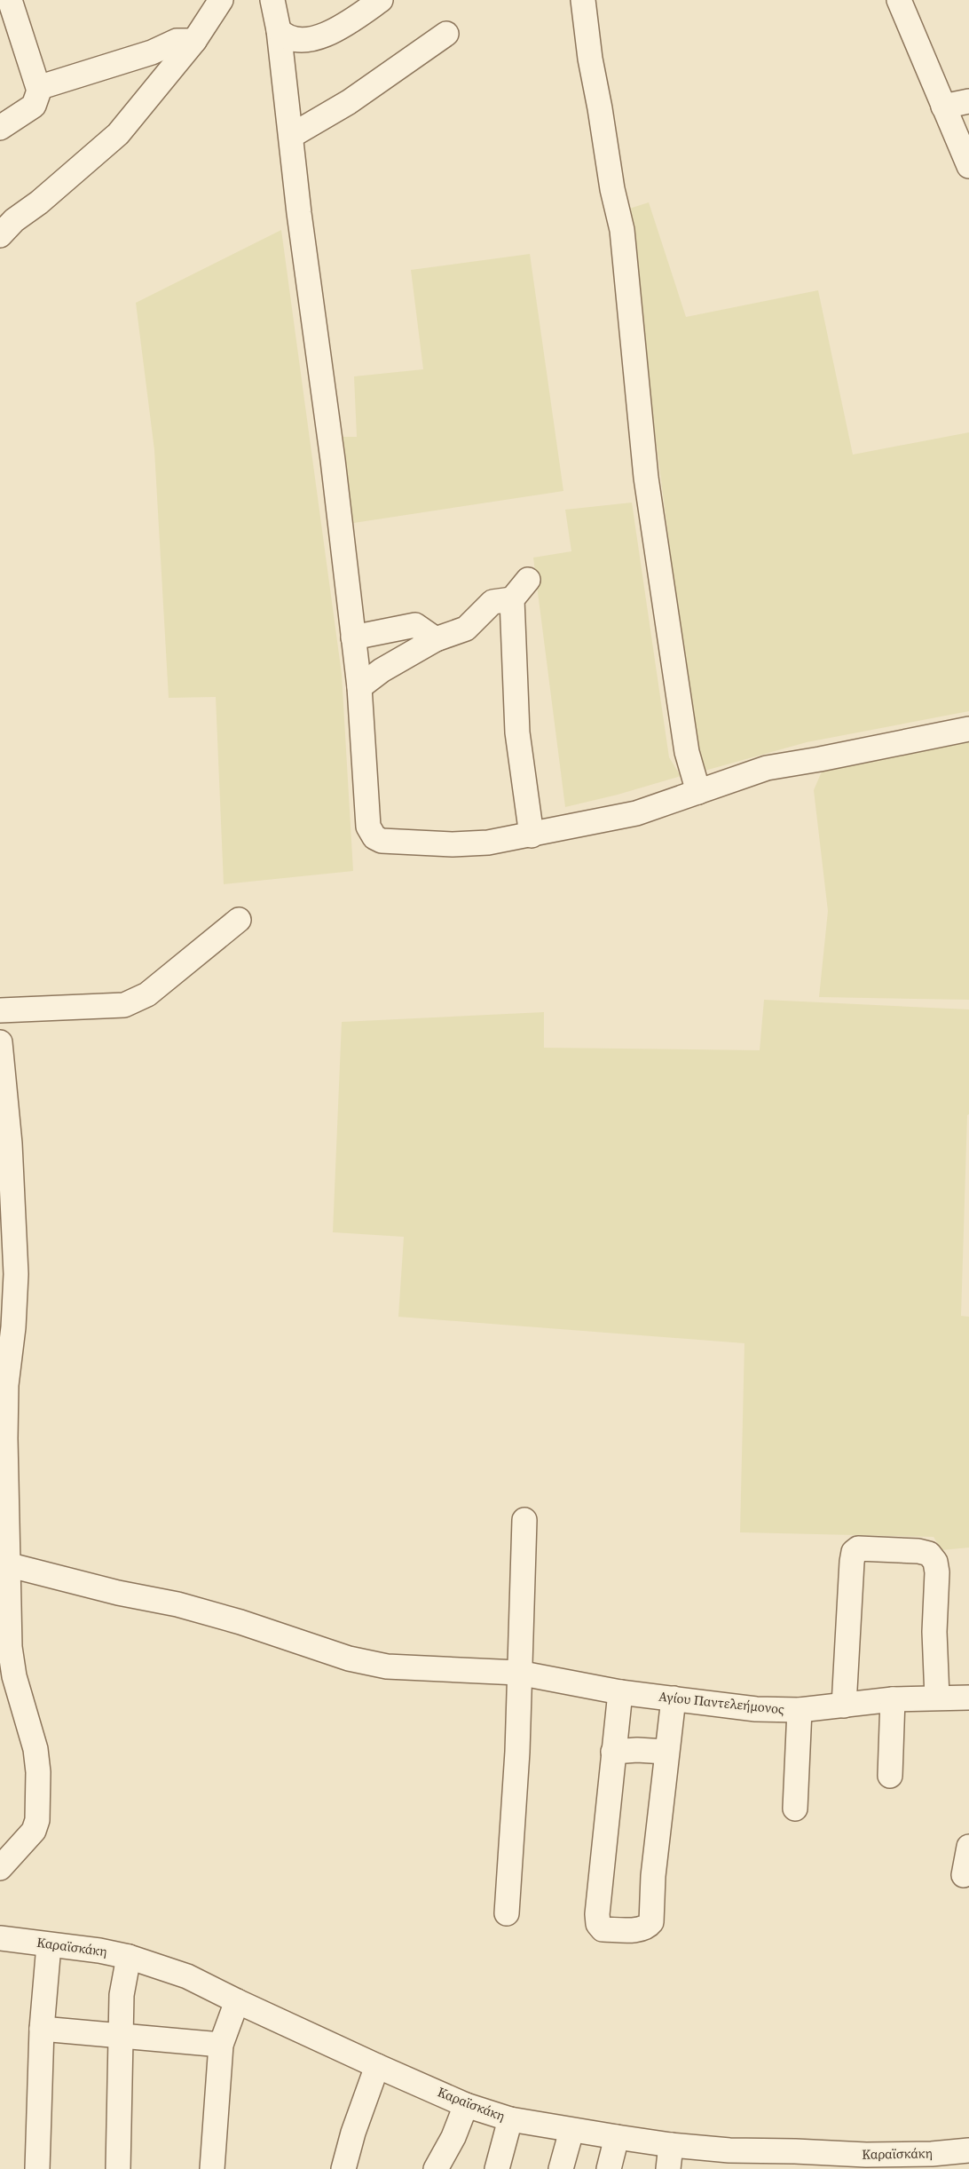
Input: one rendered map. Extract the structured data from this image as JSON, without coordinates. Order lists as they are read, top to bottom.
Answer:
{
  "streets": {
    "street": ["Αγίου Παντελεήμονος", "Καραϊσκάκη"]
  }
}
